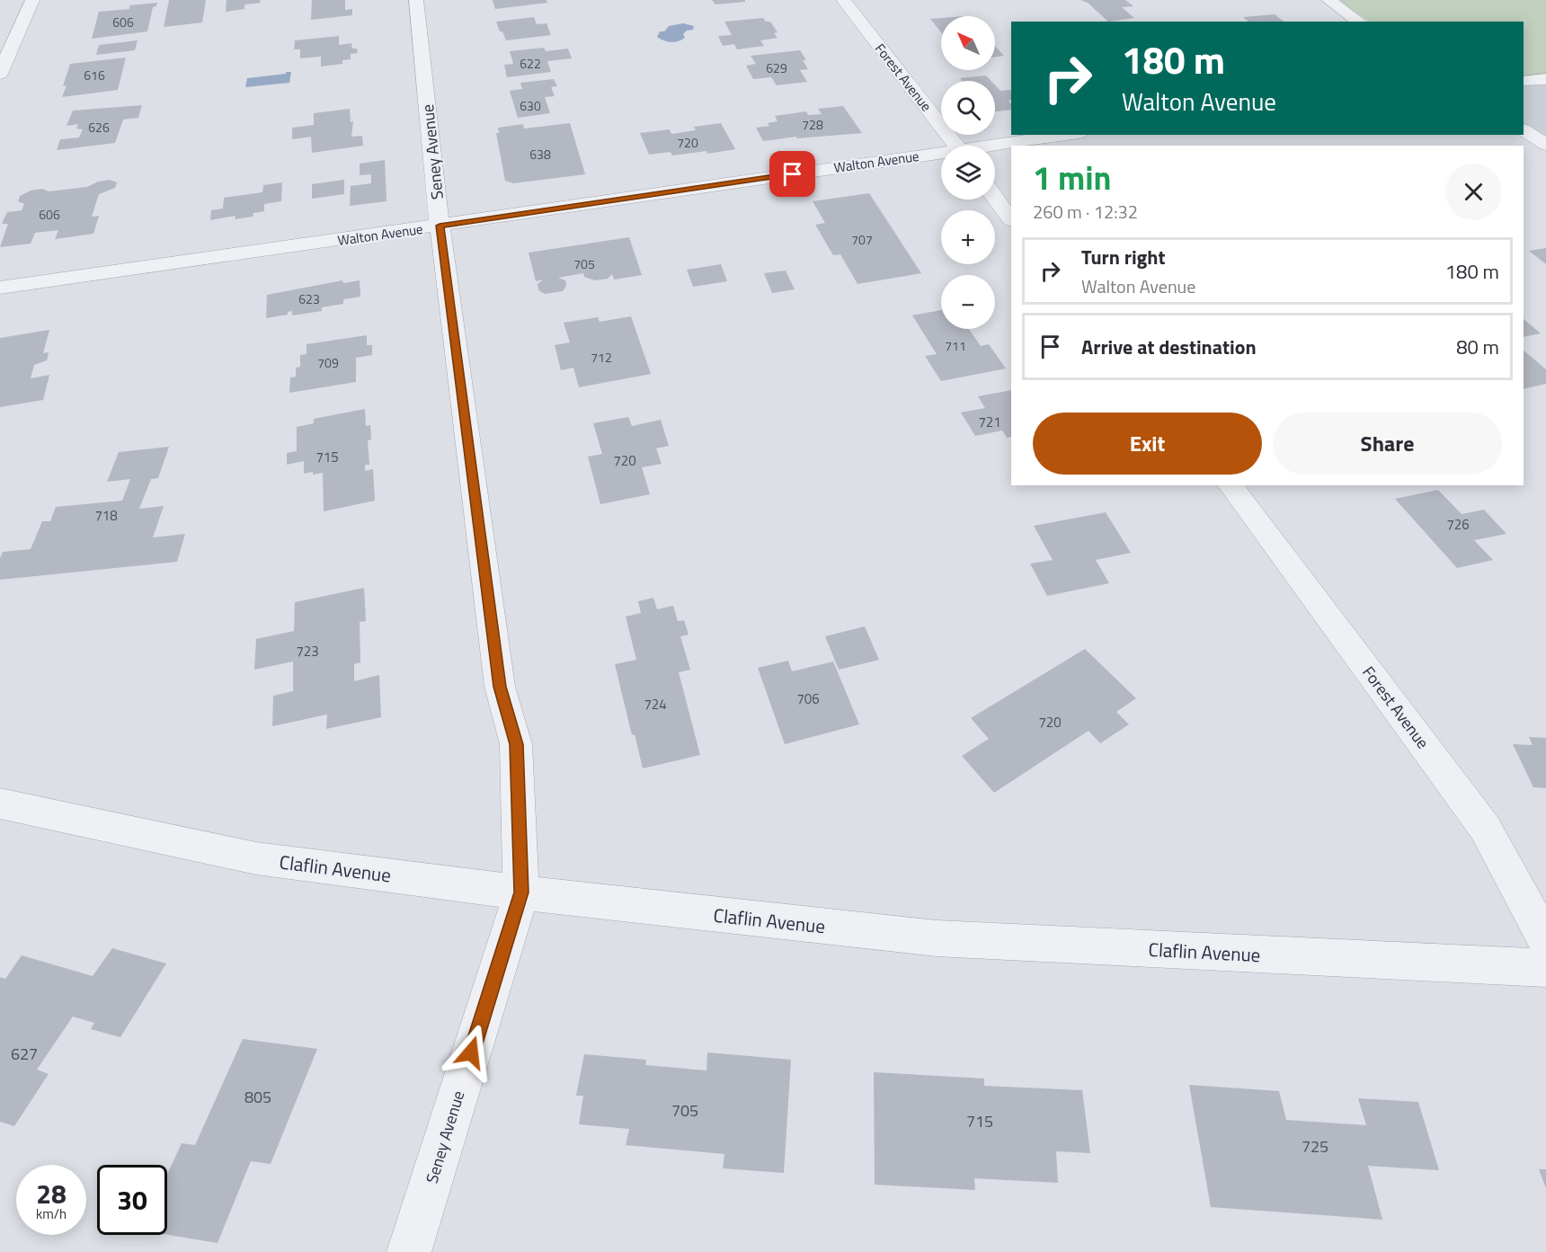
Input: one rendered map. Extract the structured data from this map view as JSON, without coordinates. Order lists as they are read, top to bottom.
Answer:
{
  "streets": {
    "street": [
      "Forest Avenue",
      "Seney Avenue",
      "Walton Avenue",
      "Claflin Avenue"
    ]
  },
  "crossings": [
    ["Seney Avenue", "Walton Avenue"],
    ["Seney Avenue", "Claflin Avenue"]
  ],
  "house_numbers": [
    "606",
    "622",
    "629",
    "616",
    "630",
    "728",
    "626",
    "720",
    "638",
    "606",
    "707",
    "705",
    "623",
    "711",
    "712",
    "709",
    "721",
    "715",
    "720",
    "718",
    "726",
    "723",
    "706",
    "724",
    "720",
    "627",
    "805",
    "705",
    "715",
    "725"
  ],
  "north": "top left",
  "page": {
    "map_buttons": ["+", "−"],
    "turn": ["180 m", "Walton Avenue"],
    "heading": ["1 min", "260 m · 12:32"],
    "list": [
      {
        "name": "Turn right",
        "note": "Walton Avenue",
        "value": "180 m"
      },
      {
        "name": "Arrive at destination",
        "value": "80 m"
      }
    ],
    "buttons": ["Exit", "Share"],
    "speed": "28 km/h",
    "limit": "30"
  }
}
